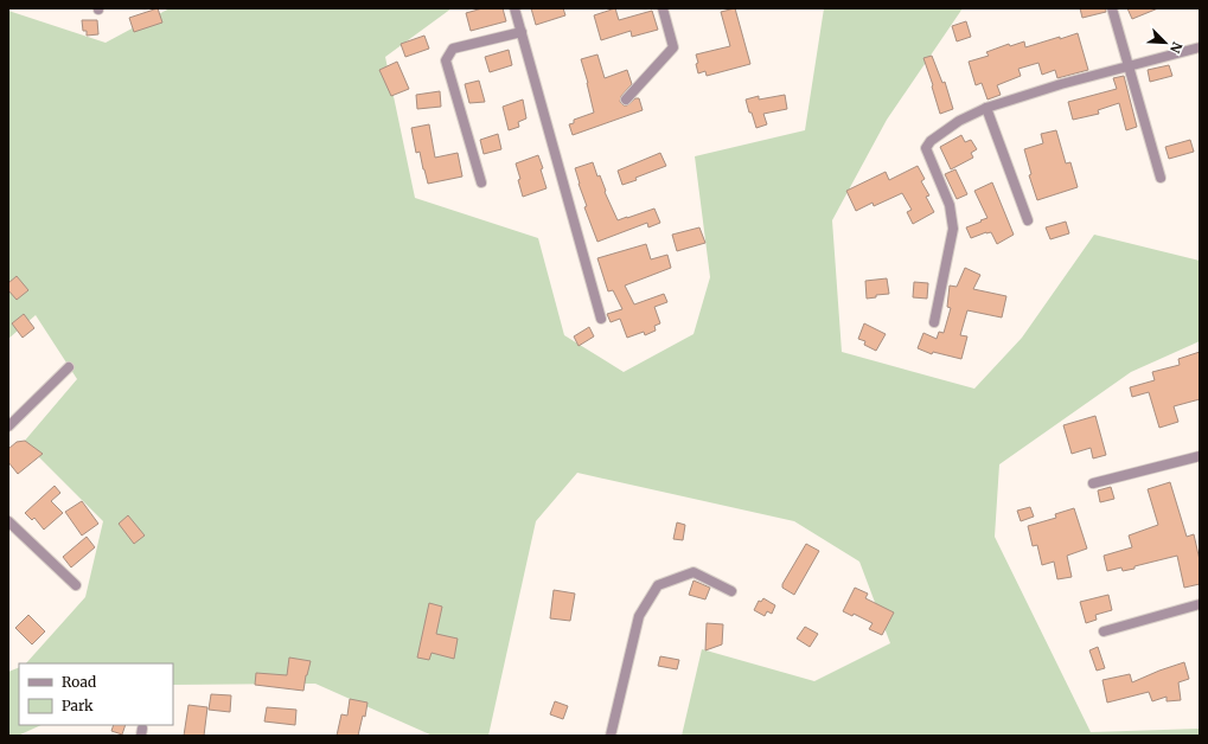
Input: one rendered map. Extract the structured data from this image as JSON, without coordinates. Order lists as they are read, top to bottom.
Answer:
{
  "legend": ["Road", "Park"],
  "north": "bottom right"
}
